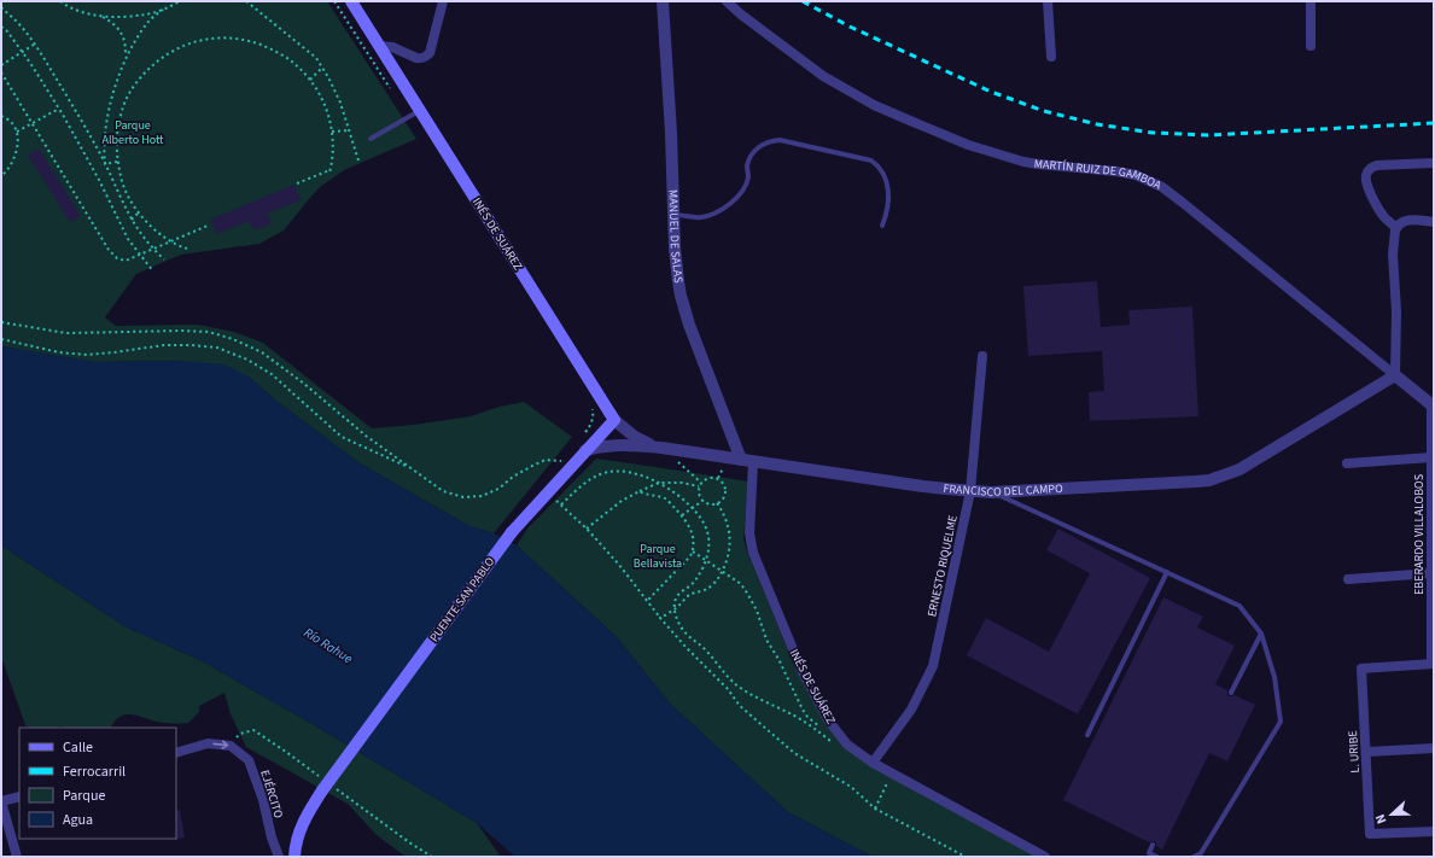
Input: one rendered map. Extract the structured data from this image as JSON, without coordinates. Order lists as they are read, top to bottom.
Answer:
{
  "streets": {
    "main road": ["INÉS DE SUÁREZ", "PUENTE SAN PABLO"],
    "street": [
      "MARTÍN RUIZ DE GAMBOA",
      "MANUEL DE SALAS",
      "FRANCISCO DEL CAMPO",
      "EBERARDO VILLALOBOS",
      "ERNESTO RIQUELME",
      "L. URIBE",
      "EJÉRCITO"
    ]
  },
  "crossings": [
    ["MARTÍN RUIZ DE GAMBOA", "FRANCISCO DEL CAMPO"],
    ["MARTÍN RUIZ DE GAMBOA", "EBERARDO VILLALOBOS"],
    ["INÉS DE SUÁREZ", "FRANCISCO DEL CAMPO"],
    ["INÉS DE SUÁREZ", "ERNESTO RIQUELME"],
    ["INÉS DE SUÁREZ", "PUENTE SAN PABLO"],
    ["MANUEL DE SALAS", "FRANCISCO DEL CAMPO"],
    ["FRANCISCO DEL CAMPO", "ERNESTO RIQUELME"],
    ["FRANCISCO DEL CAMPO", "PUENTE SAN PABLO"],
    ["EBERARDO VILLALOBOS", "L. URIBE"]
  ],
  "one_way": ["EJÉRCITO"],
  "water": ["Río Rahue"],
  "parks": ["Parque Alberto Hott", "Parque Bellavista"],
  "legend": [
    "Calle",
    "Ferrocarril",
    "Parque",
    "Agua"
  ],
  "north": "left"
}
